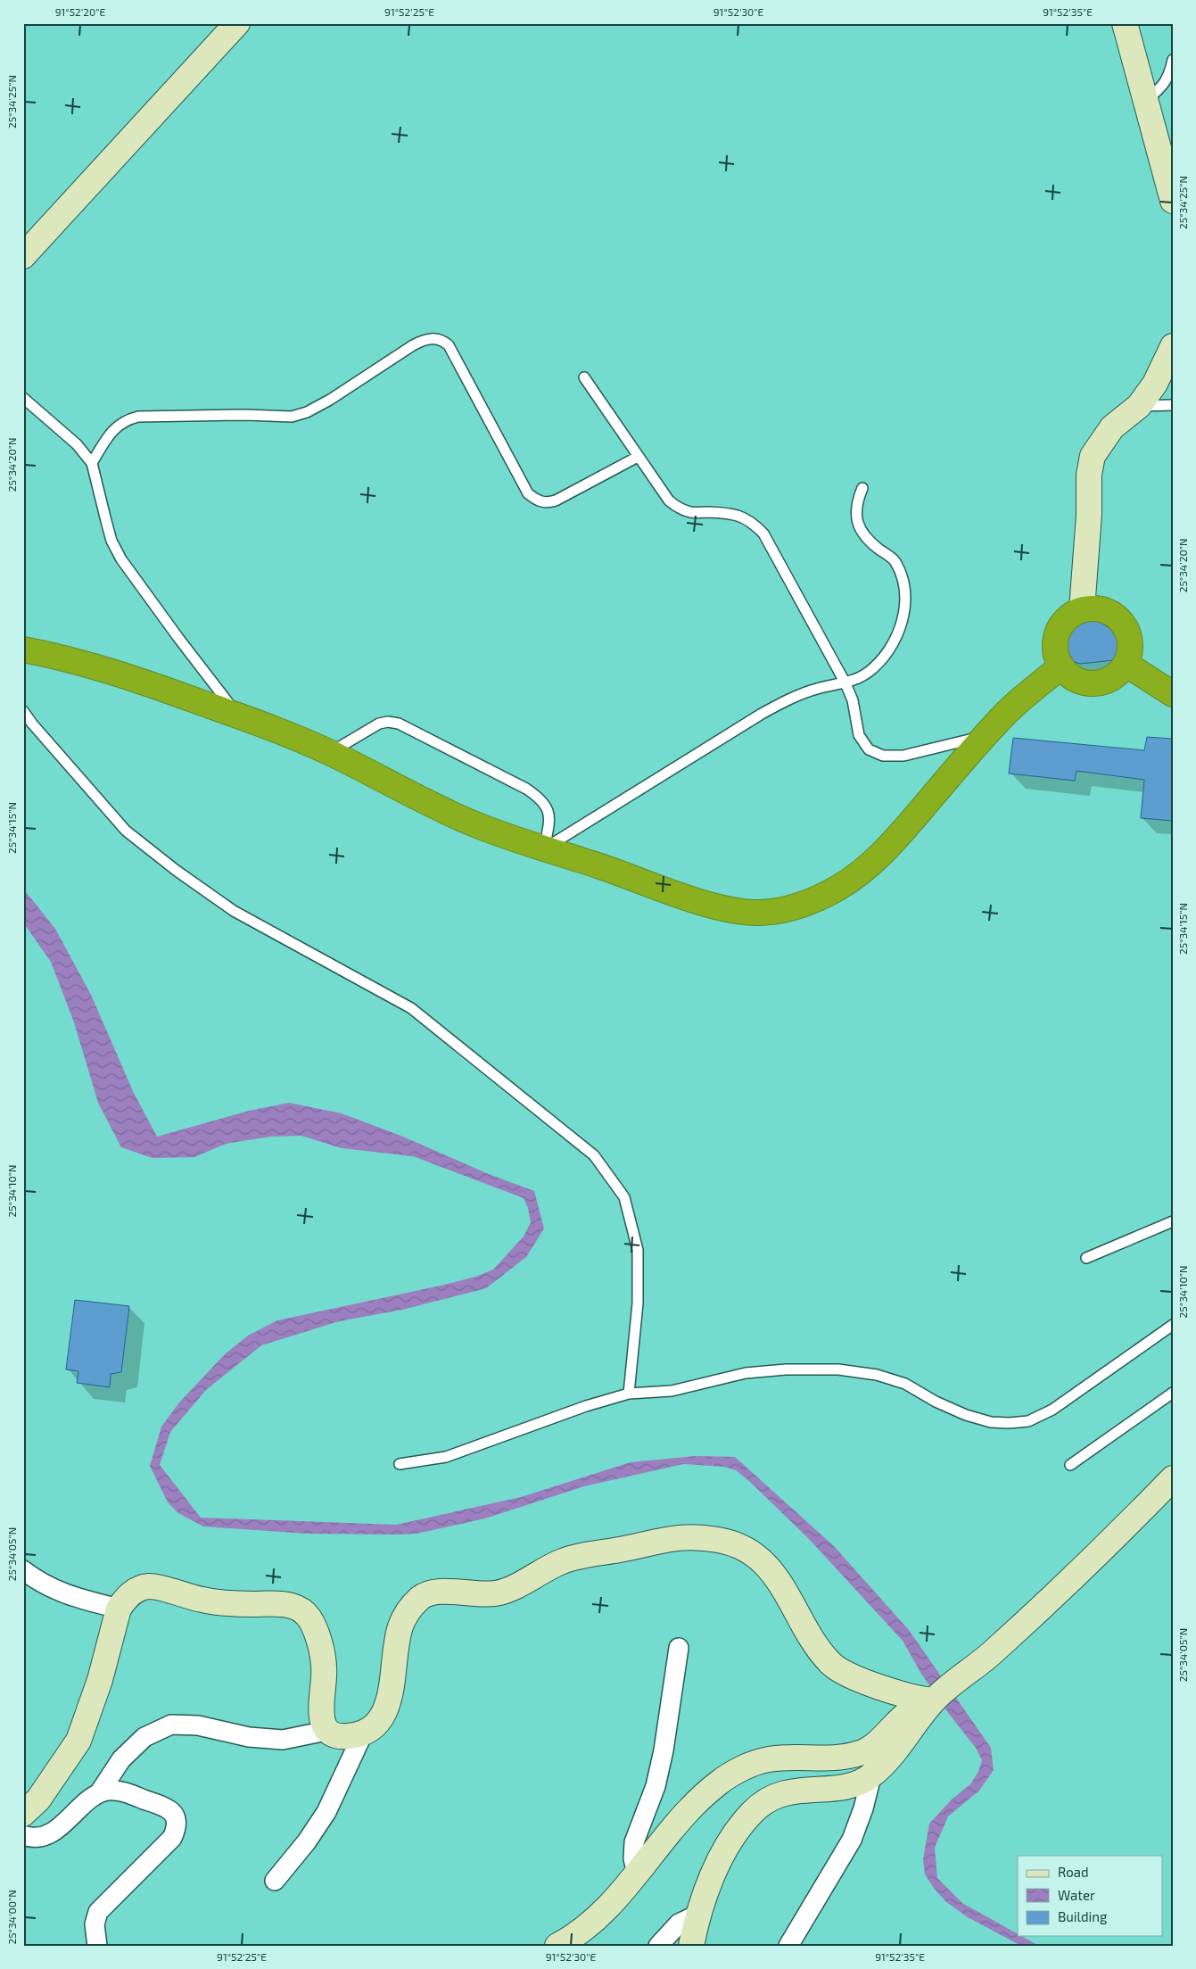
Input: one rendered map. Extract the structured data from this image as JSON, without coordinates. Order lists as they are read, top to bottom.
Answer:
{
  "legend": ["Road", "Water", "Building"],
  "coordinates": [
    "91°52'20\"E",
    "91°52'25\"E",
    "91°52'30\"E",
    "91°52'35\"E",
    "25°34'25\"N",
    "25°34'20\"N",
    "25°34'15\"N",
    "25°34'10\"N",
    "25°34'05\"N",
    "25°34'00\"N"
  ]
}
